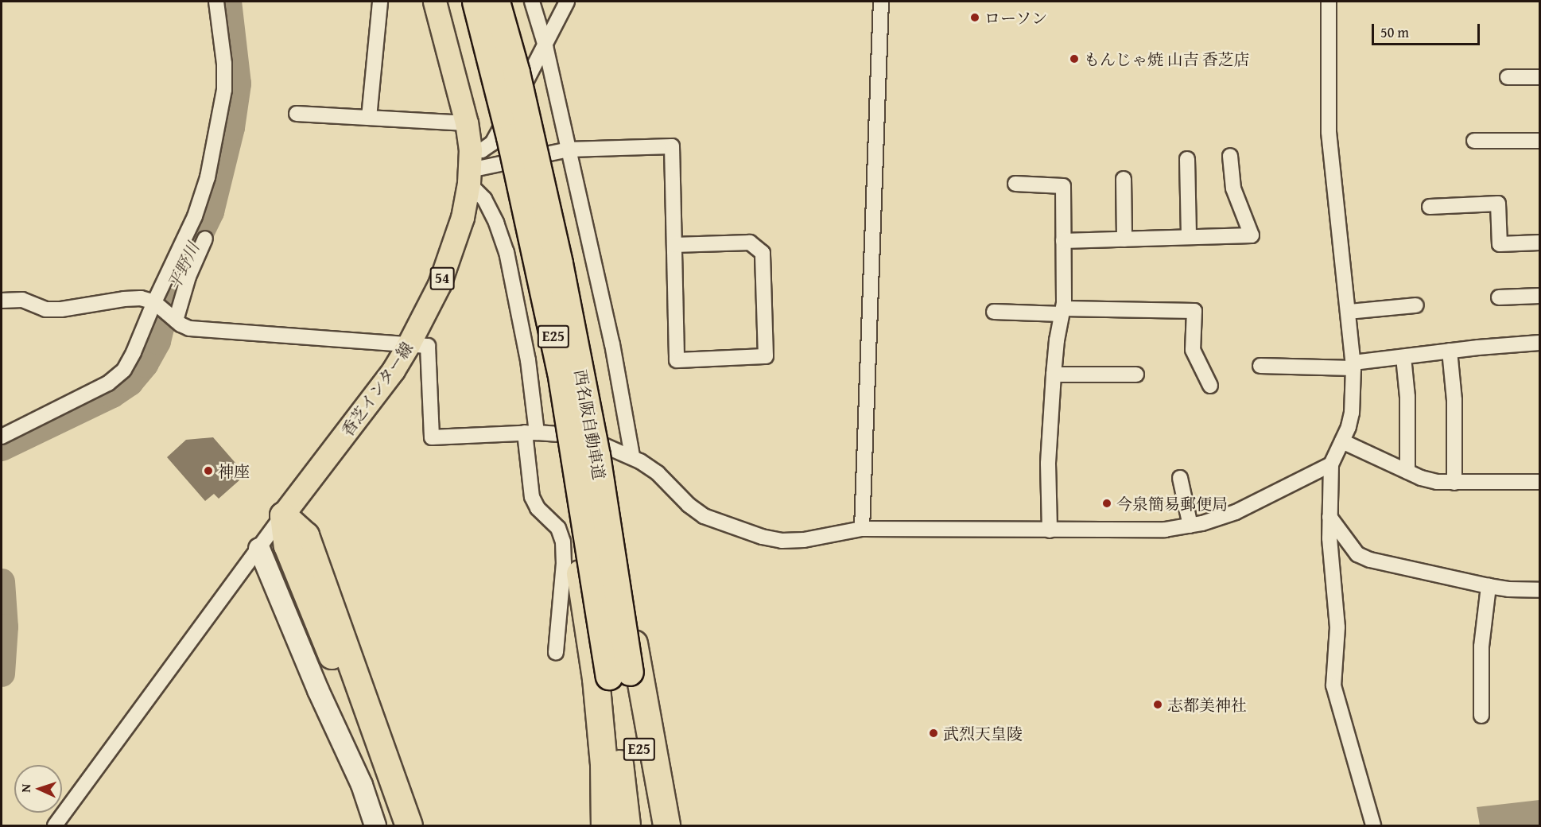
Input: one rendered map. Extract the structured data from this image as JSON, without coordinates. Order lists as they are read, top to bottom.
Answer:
{
  "streets": {
    "highway": ["E25", "西名阪自動車道"],
    "main road": ["54", "香芝インター線"]
  },
  "water": ["平野川"],
  "places": [
    "ローソン",
    "もんじゃ焼 山吉 香芝店",
    "神座",
    "今泉簡易郵便局",
    "志都美神社",
    "武烈天皇陵"
  ],
  "scale_bar": "50 m",
  "north": "left"
}
